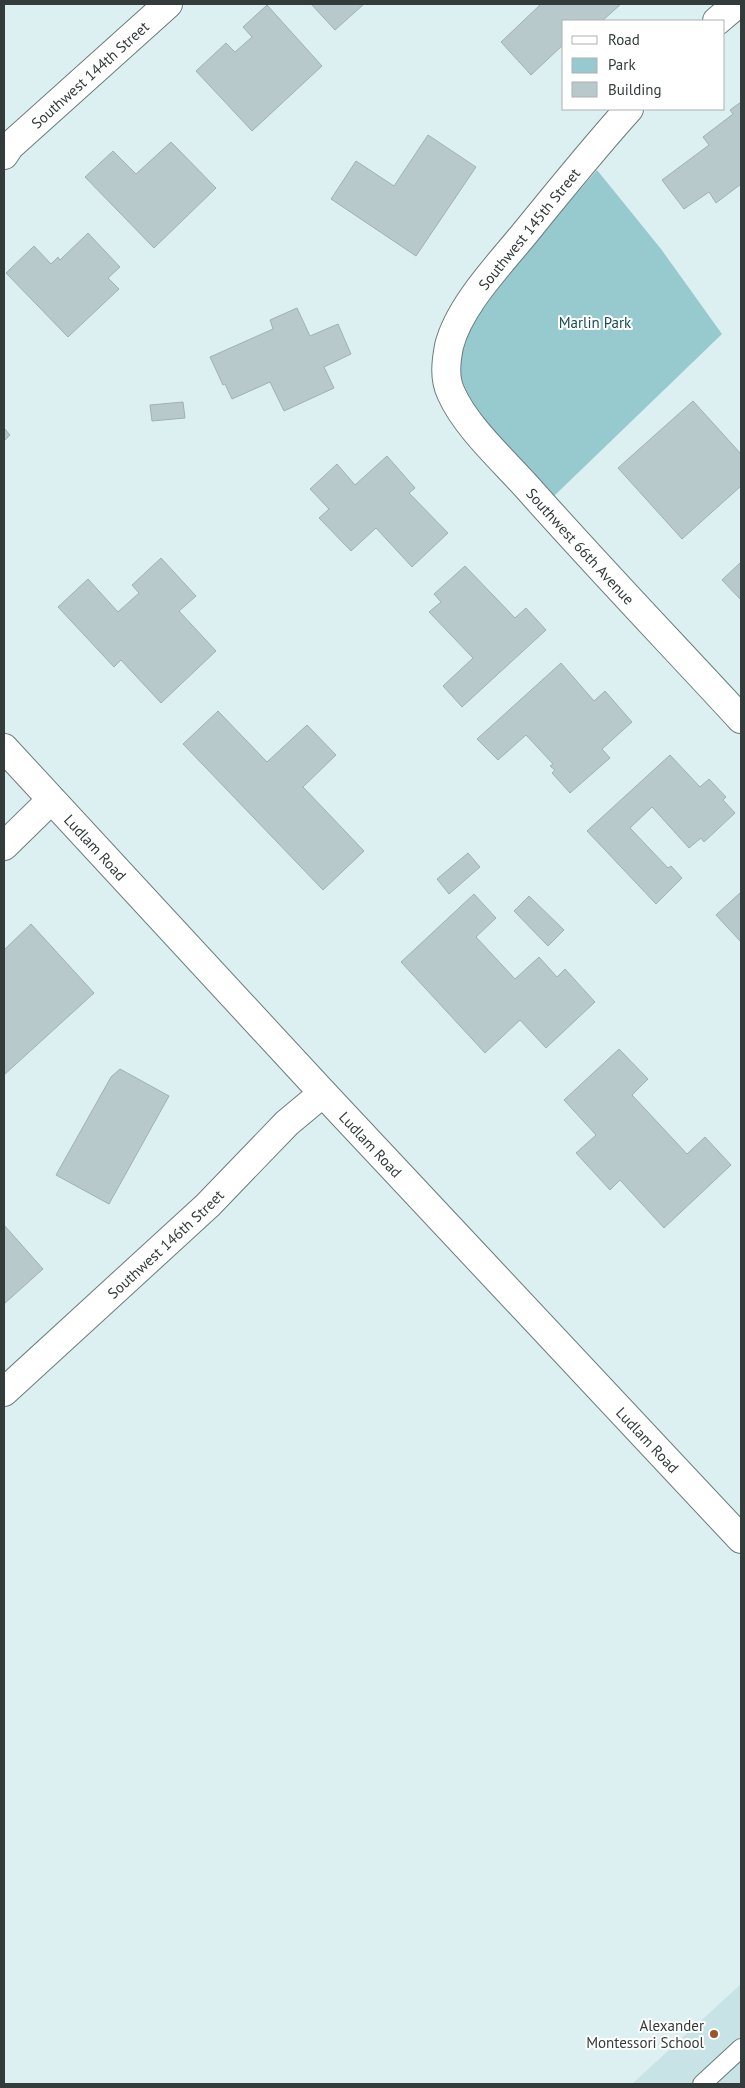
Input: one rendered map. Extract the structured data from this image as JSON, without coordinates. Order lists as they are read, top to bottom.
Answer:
{
  "streets": {
    "street": [
      "Southwest 144th Street",
      "Southwest 145th Street",
      "Southwest 66th Avenue",
      "Ludlam Road",
      "Southwest 146th Street"
    ]
  },
  "crossings": [
    ["Southwest 145th Street", "Southwest 66th Avenue"],
    ["Ludlam Road", "Southwest 146th Street"]
  ],
  "parks": ["Marlin Park"],
  "places": ["Alexander Montessori School"],
  "legend": ["Road", "Park", "Building"]
}
